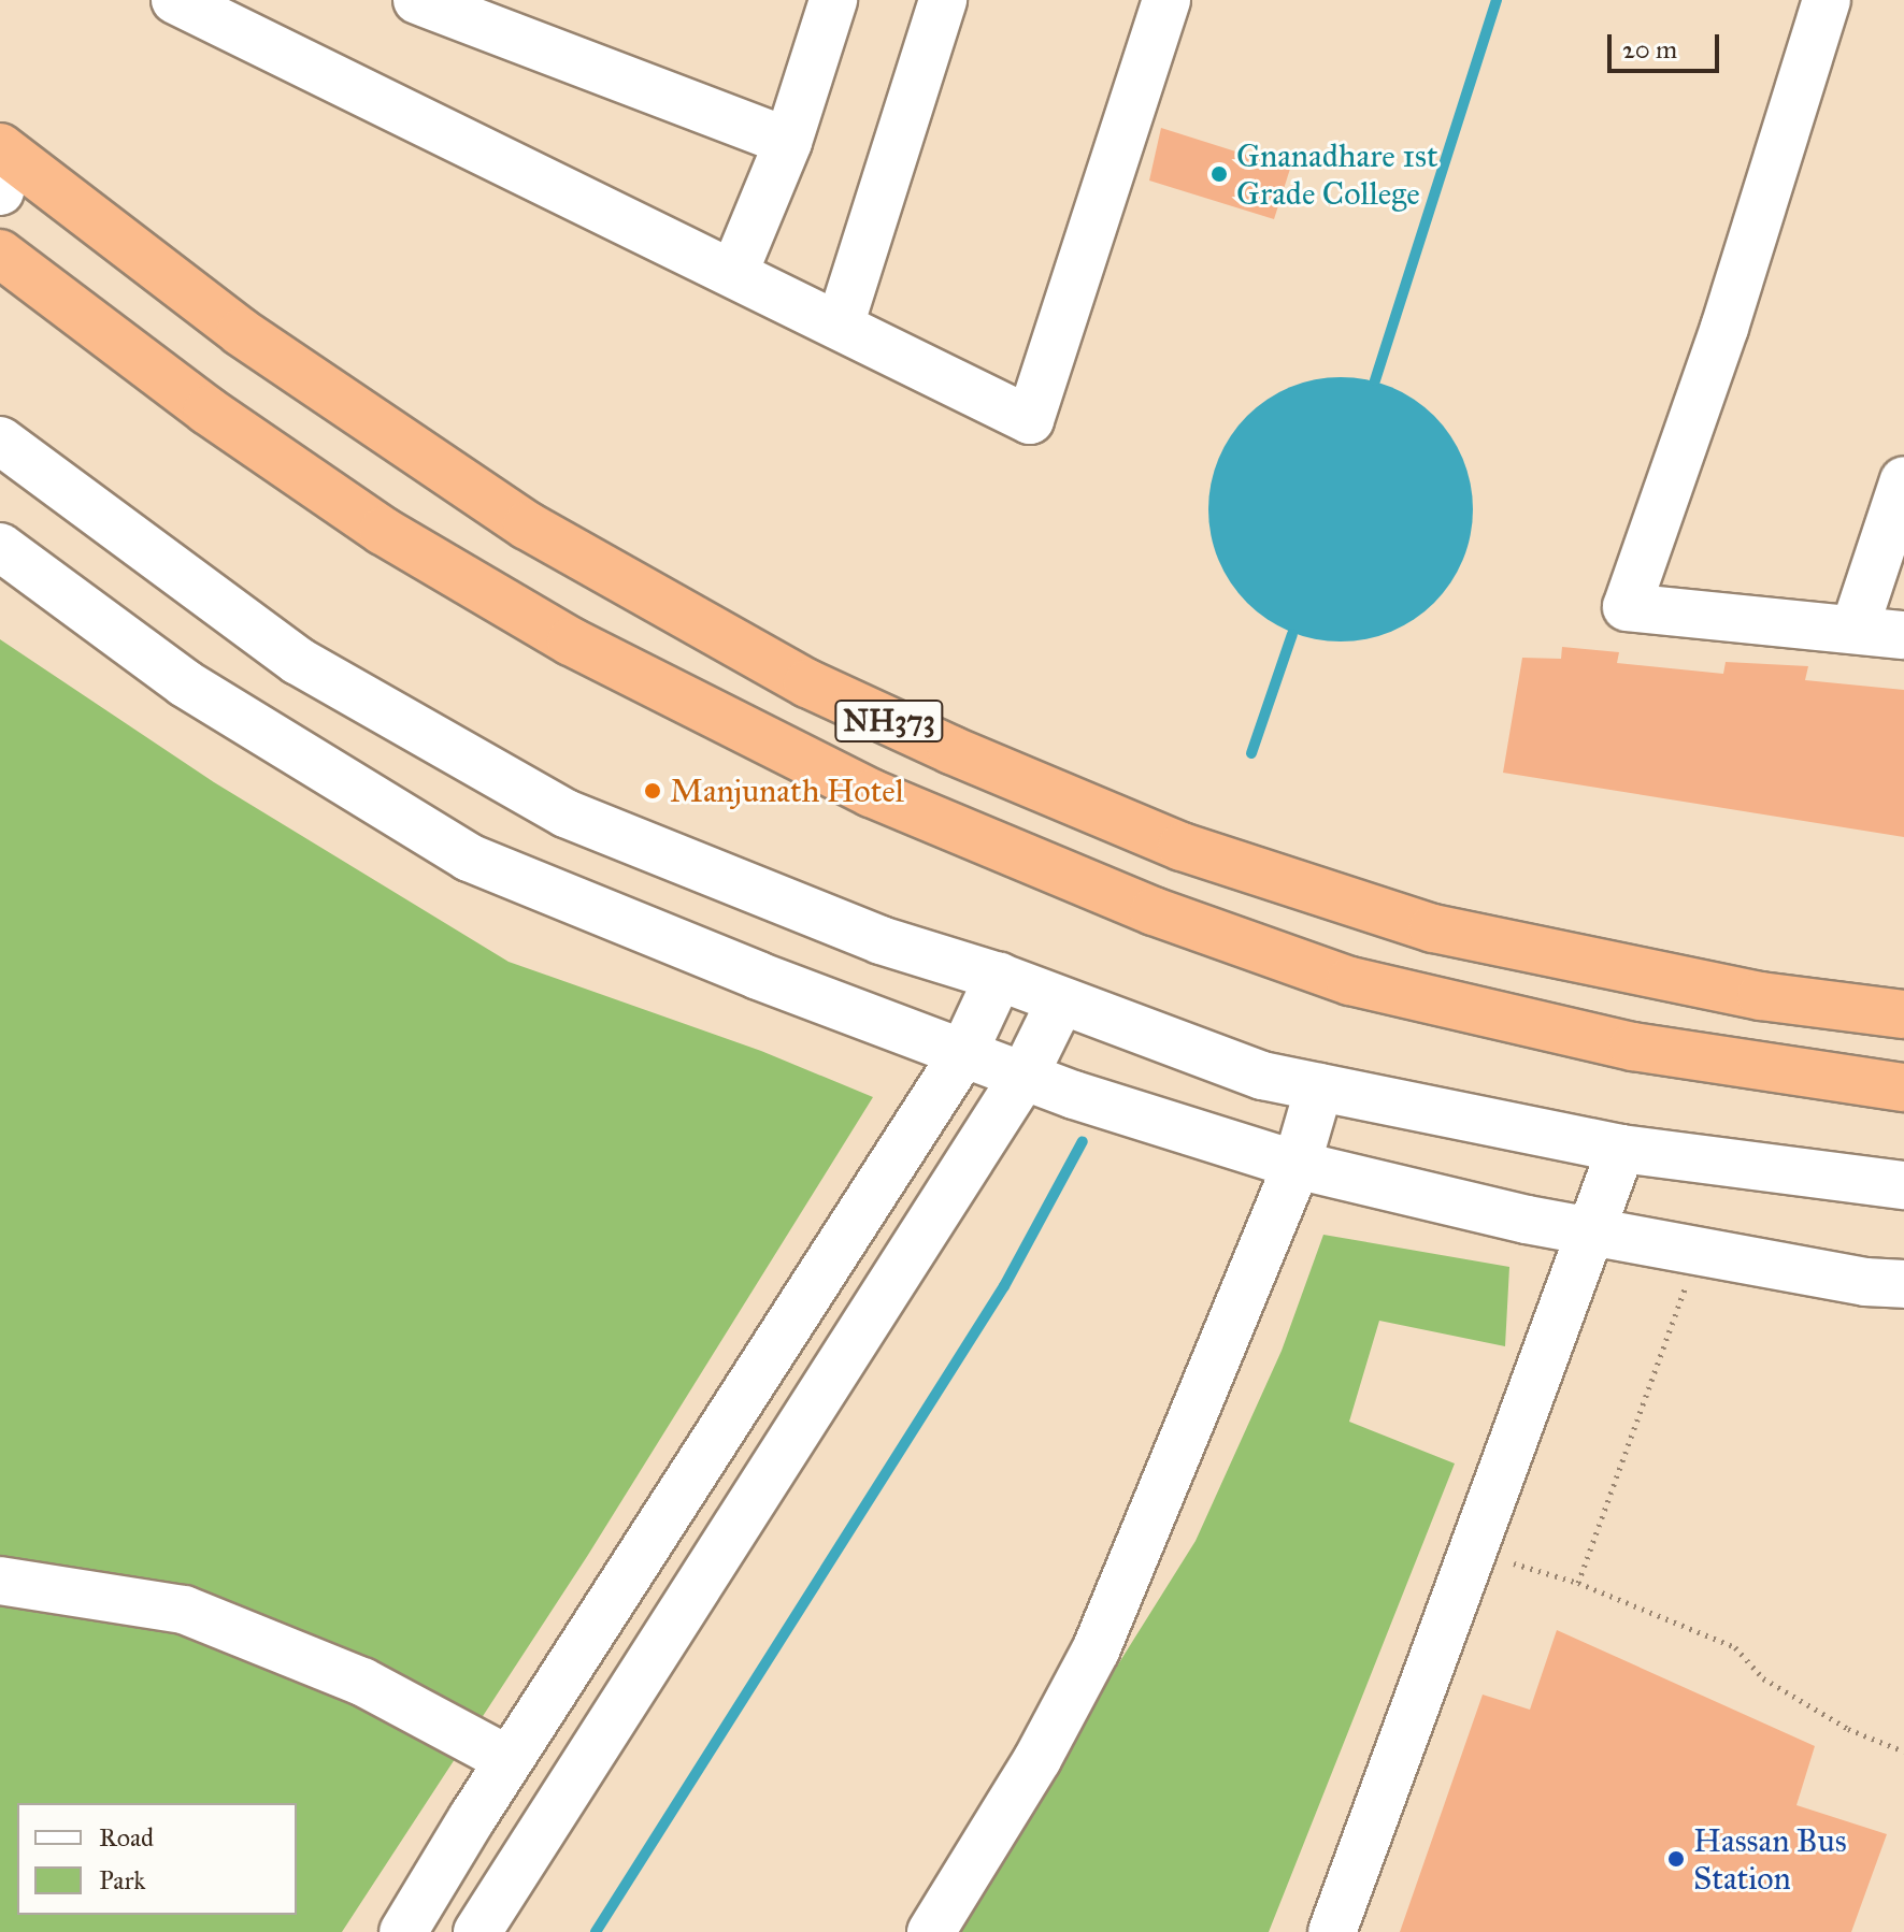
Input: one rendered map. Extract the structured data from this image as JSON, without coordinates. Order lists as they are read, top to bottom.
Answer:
{
  "streets": {
    "highway": ["NH373"]
  },
  "places": ["Gnanadhare 1st Grade College", "Manjunath Hotel", "Hassan Bus Station"],
  "legend": ["Road", "Park"],
  "scale_bar": "20 m"
}
